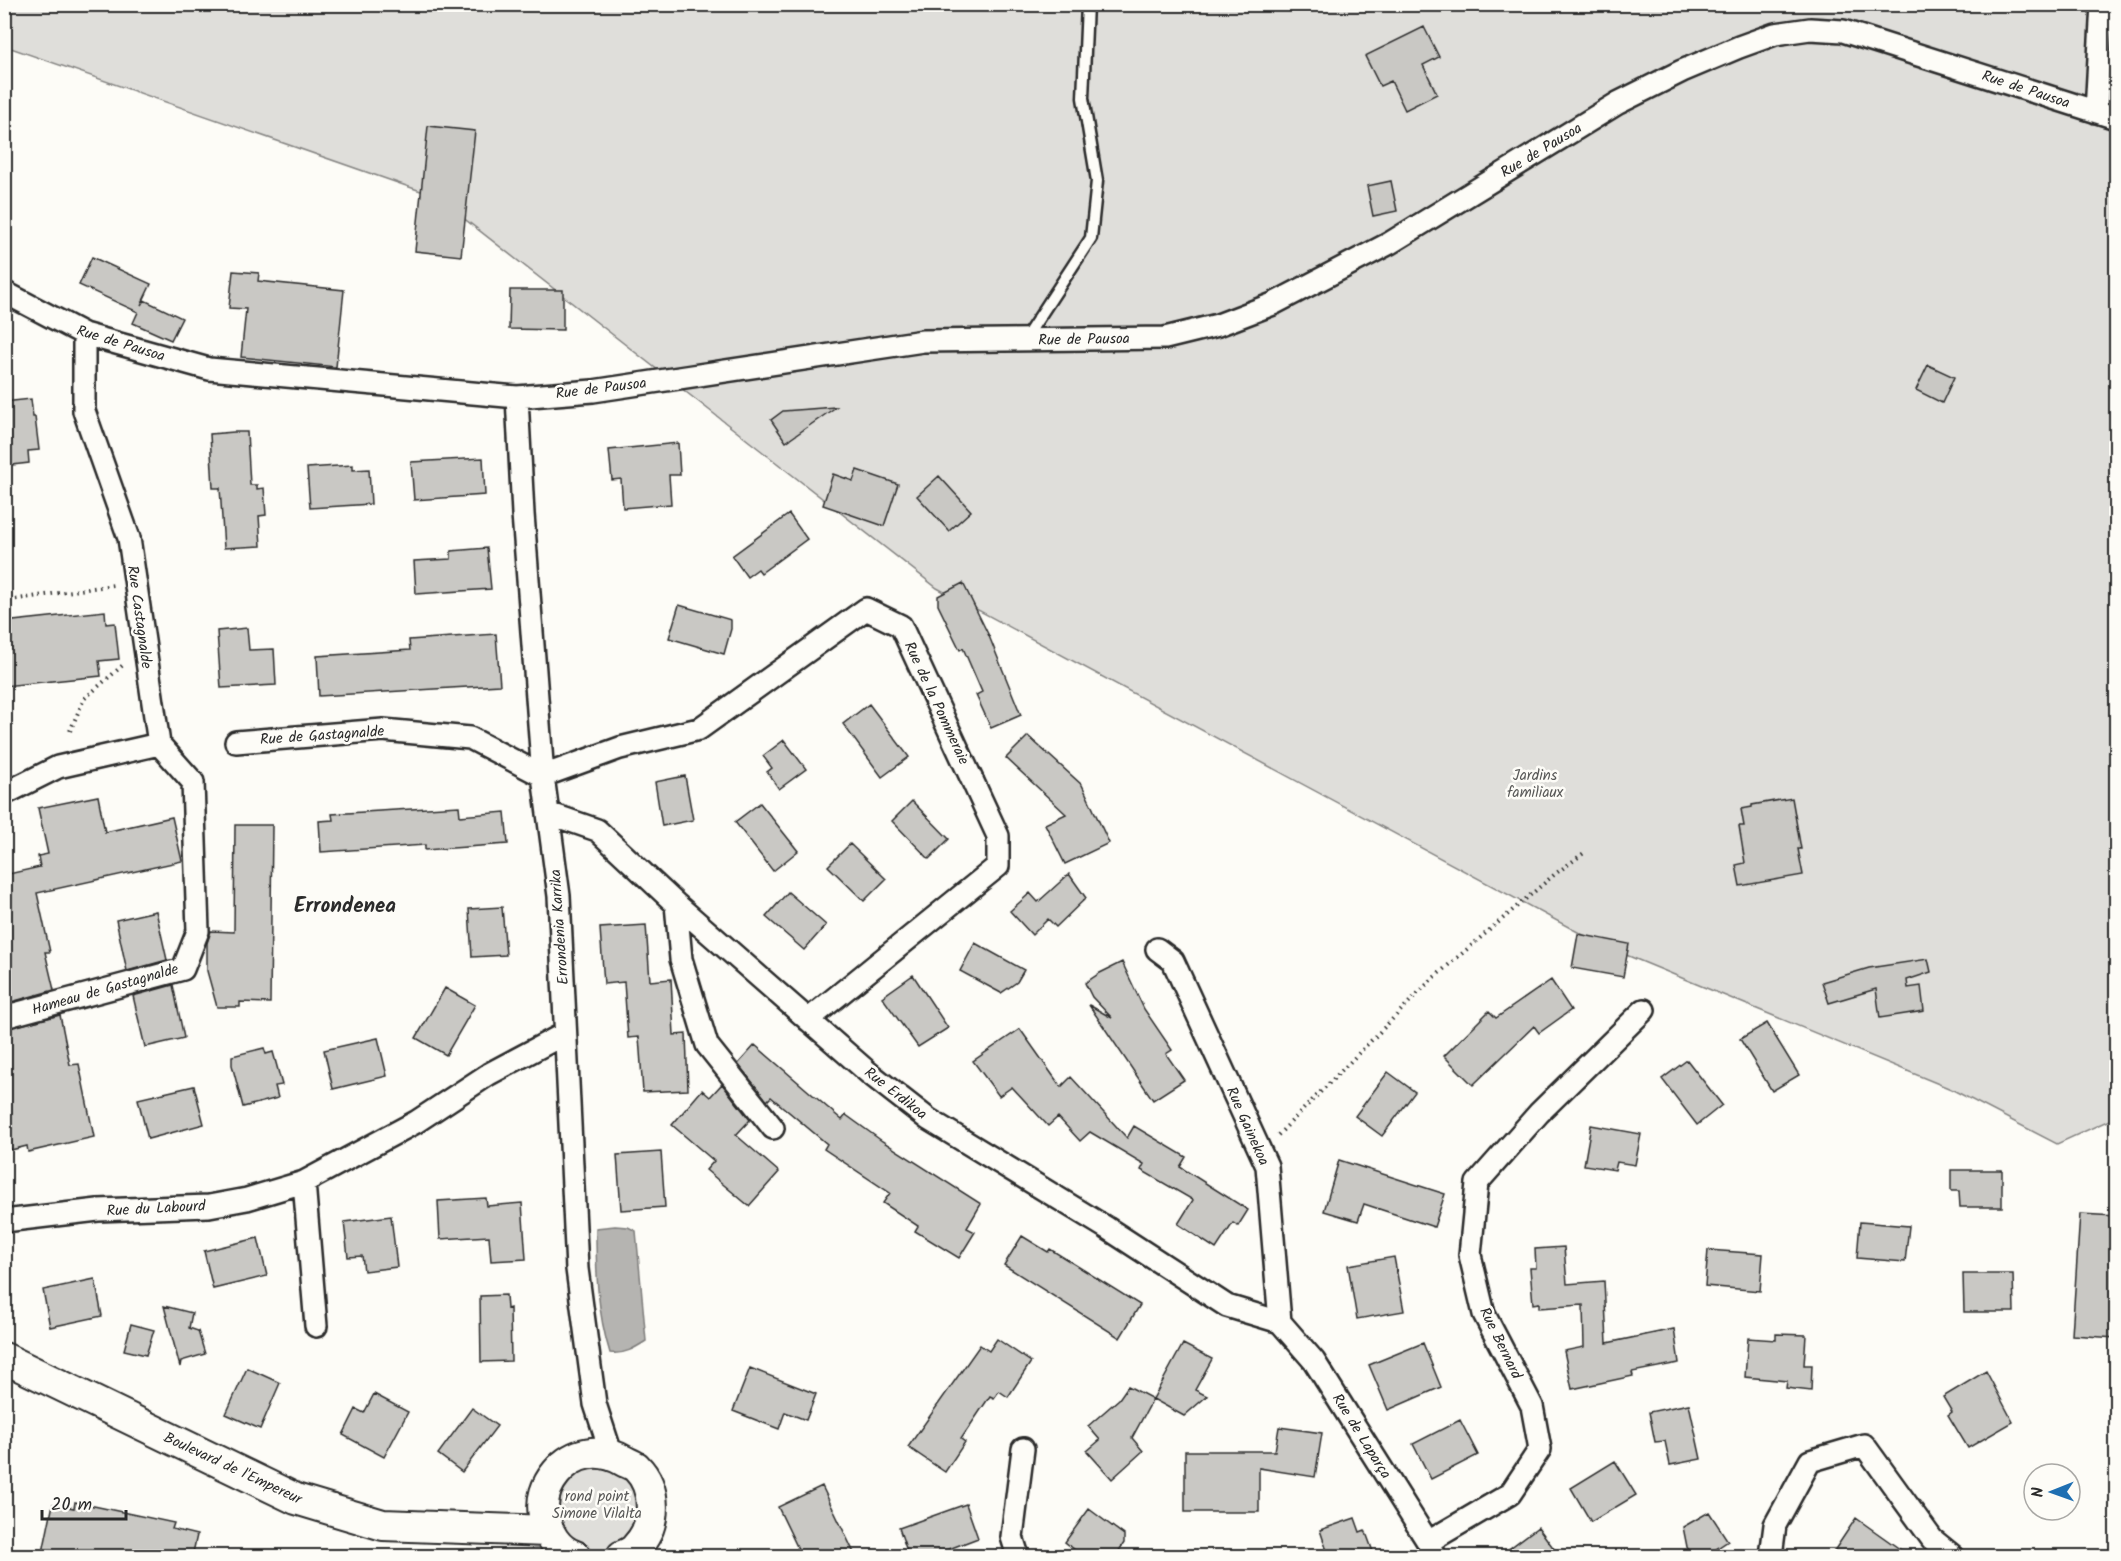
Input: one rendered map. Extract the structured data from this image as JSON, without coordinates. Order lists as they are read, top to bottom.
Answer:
{
  "streets": {
    "main road": ["Boulevard de l'Empereur"],
    "street": [
      "Rue de Pausoa",
      "Rue Castagnalde",
      "Rue de la Pommeraie",
      "Rue de Gastagnalde",
      "Errondenia Karrika",
      "Hameau de Gastagnalde",
      "Rue Erdikoa",
      "Rue Gainekoa",
      "Rue du Labourd",
      "Rue Bernard",
      "Rue de Laparça"
    ]
  },
  "crossings": [
    ["Rue de Pausoa", "Rue Castagnalde"],
    ["Rue de Pausoa", "Errondenia Karrika"],
    ["Rue Castagnalde", "Hameau de Gastagnalde"],
    ["Rue de la Pommeraie", "Rue de Gastagnalde"],
    ["Rue de la Pommeraie", "Errondenia Karrika"],
    ["Rue de la Pommeraie", "Rue Erdikoa"],
    ["Rue de Gastagnalde", "Errondenia Karrika"],
    ["Errondenia Karrika", "Rue Erdikoa"],
    ["Errondenia Karrika", "Rue du Labourd"],
    ["Rue Erdikoa", "Rue Gainekoa"],
    ["Rue Erdikoa", "Rue de Laparça"],
    ["Rue Gainekoa", "Rue de Laparça"],
    ["Rue Bernard", "Rue de Laparça"]
  ],
  "districts": ["Errondenea"],
  "parks": ["Jardins familiaux", "rond point Simone Vilalta"],
  "scale_bar": "20 m",
  "north": "left"
}
